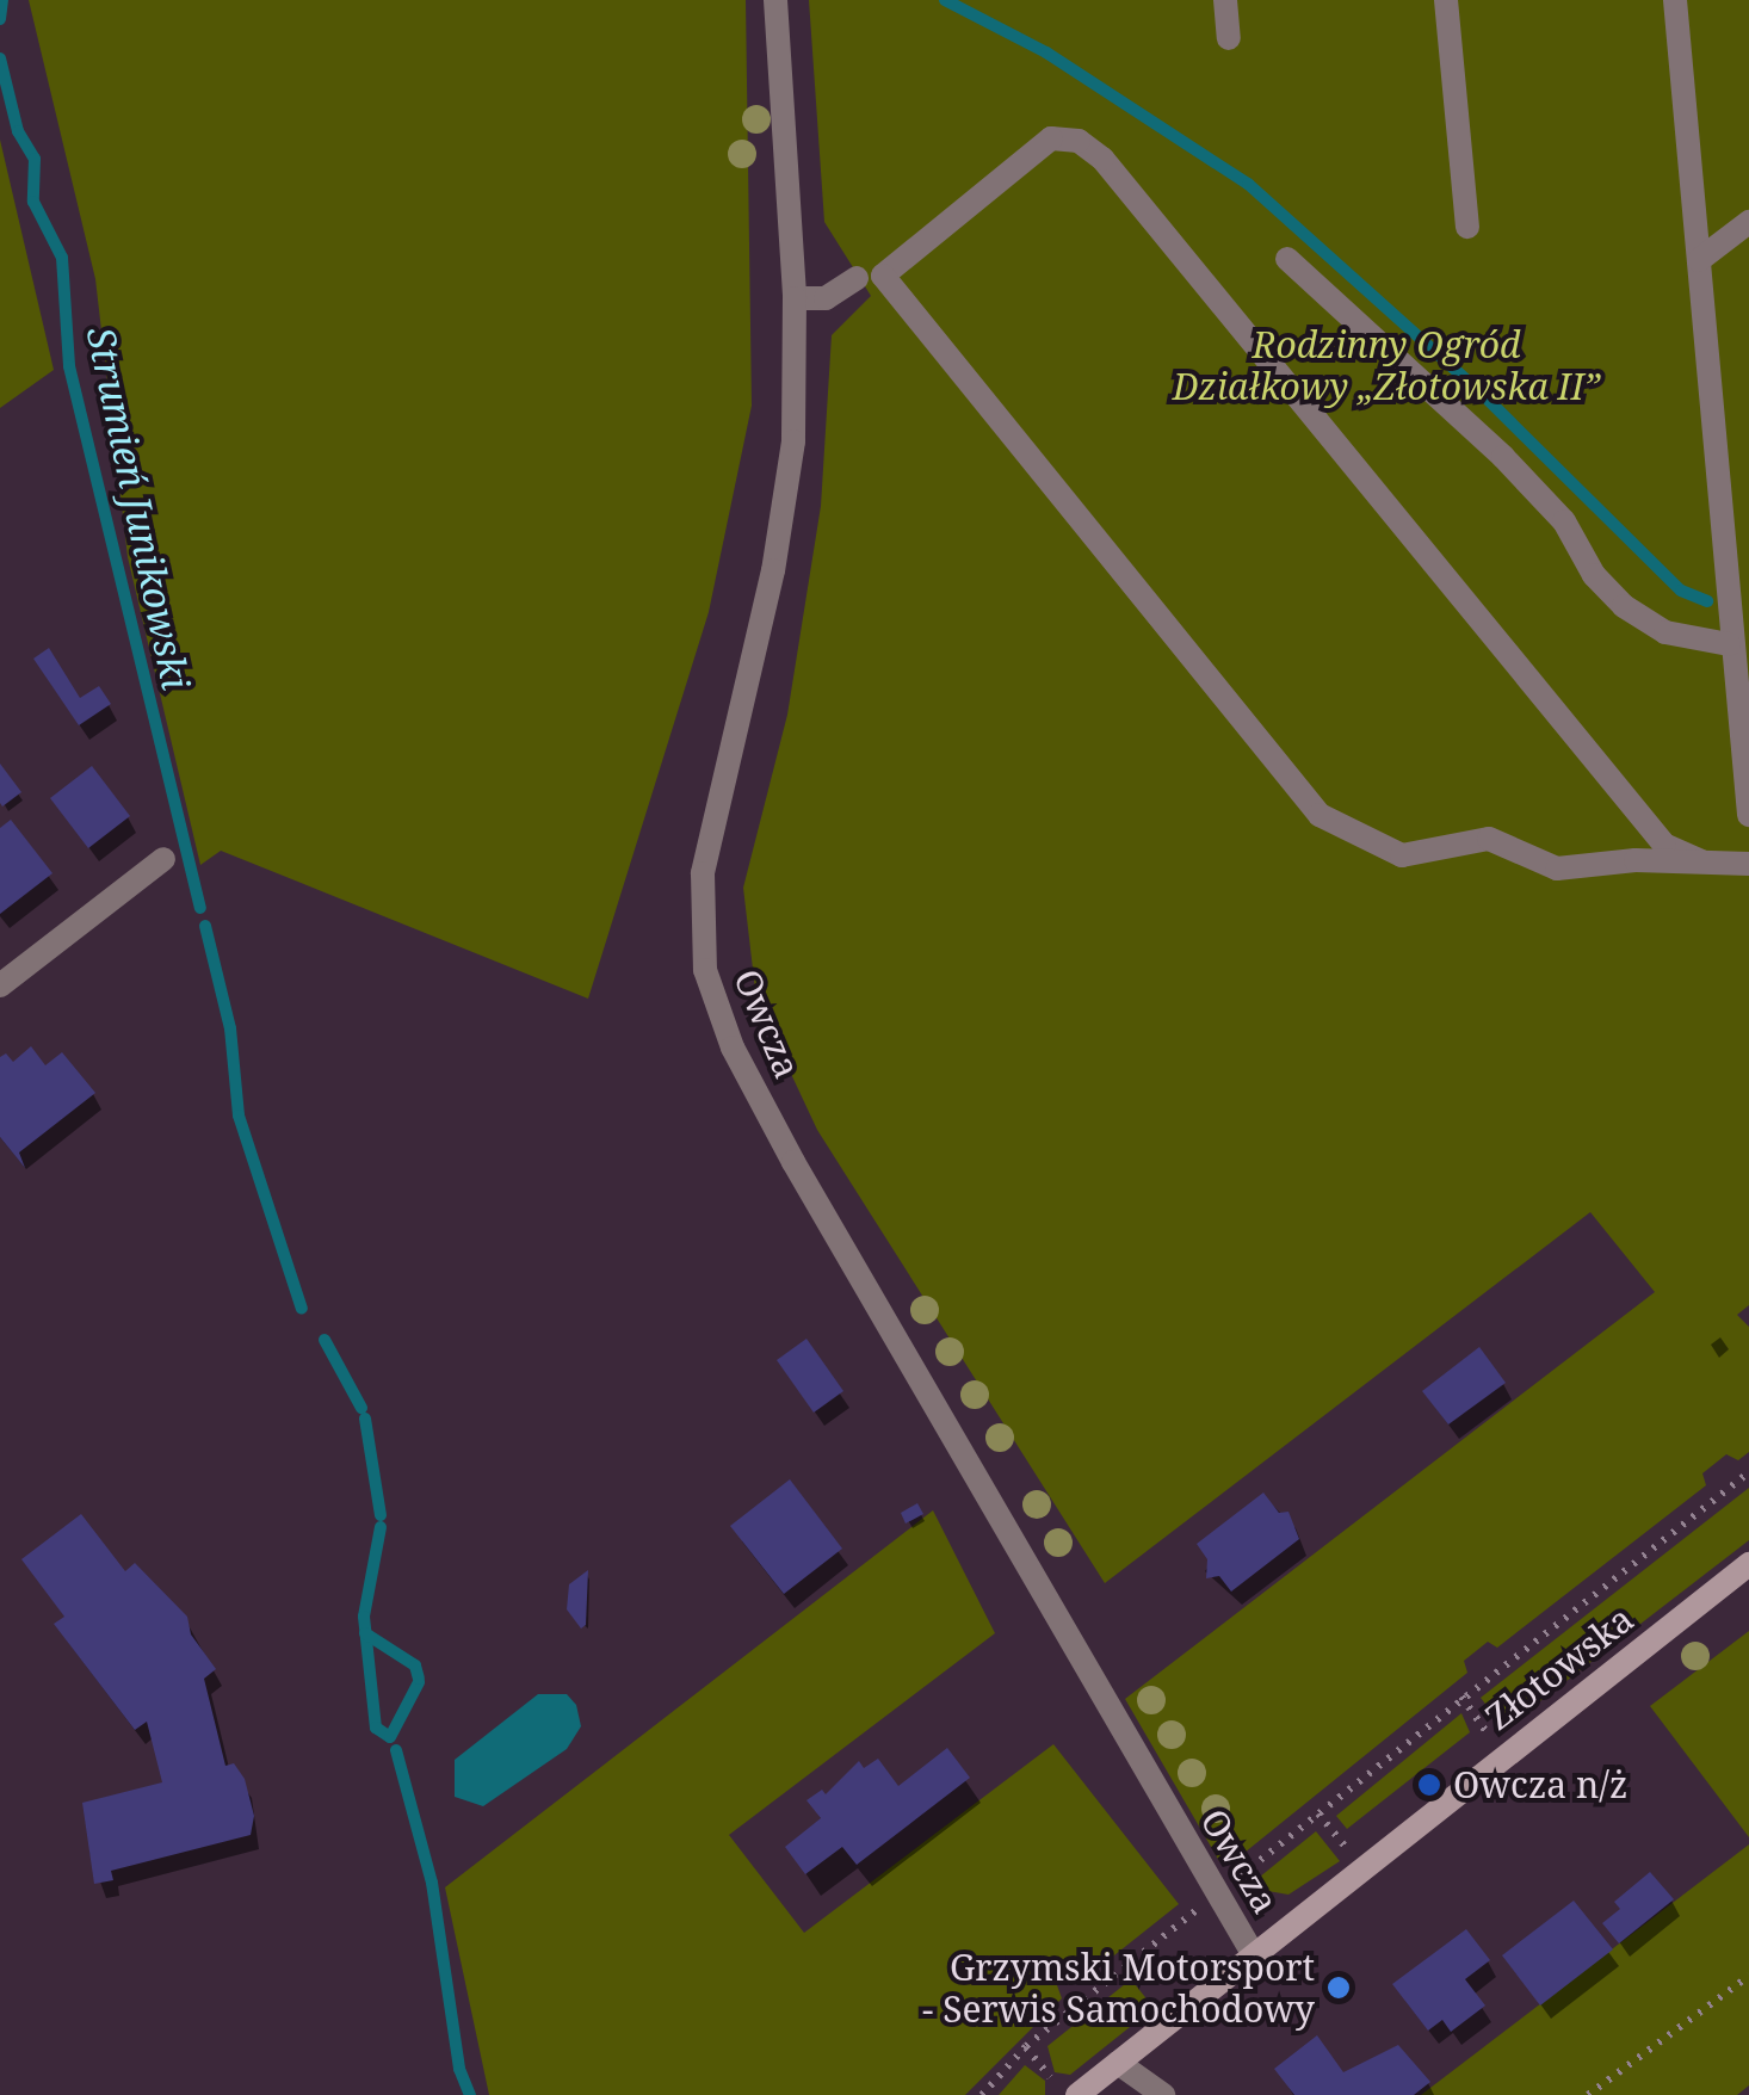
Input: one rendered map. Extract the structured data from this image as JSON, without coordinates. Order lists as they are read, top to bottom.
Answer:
{
  "streets": {
    "street": ["Owcza", "Złotowska"]
  },
  "crossings": [
    ["Owcza", "Złotowska"]
  ],
  "water": ["Strumień Junikowski"],
  "parks": ["Rodzinny Ogród Działkowy „Złotowska II”"],
  "places": ["Owcza n/ż", "Grzymski Motorsport - Serwis Samochodowy"]
}
